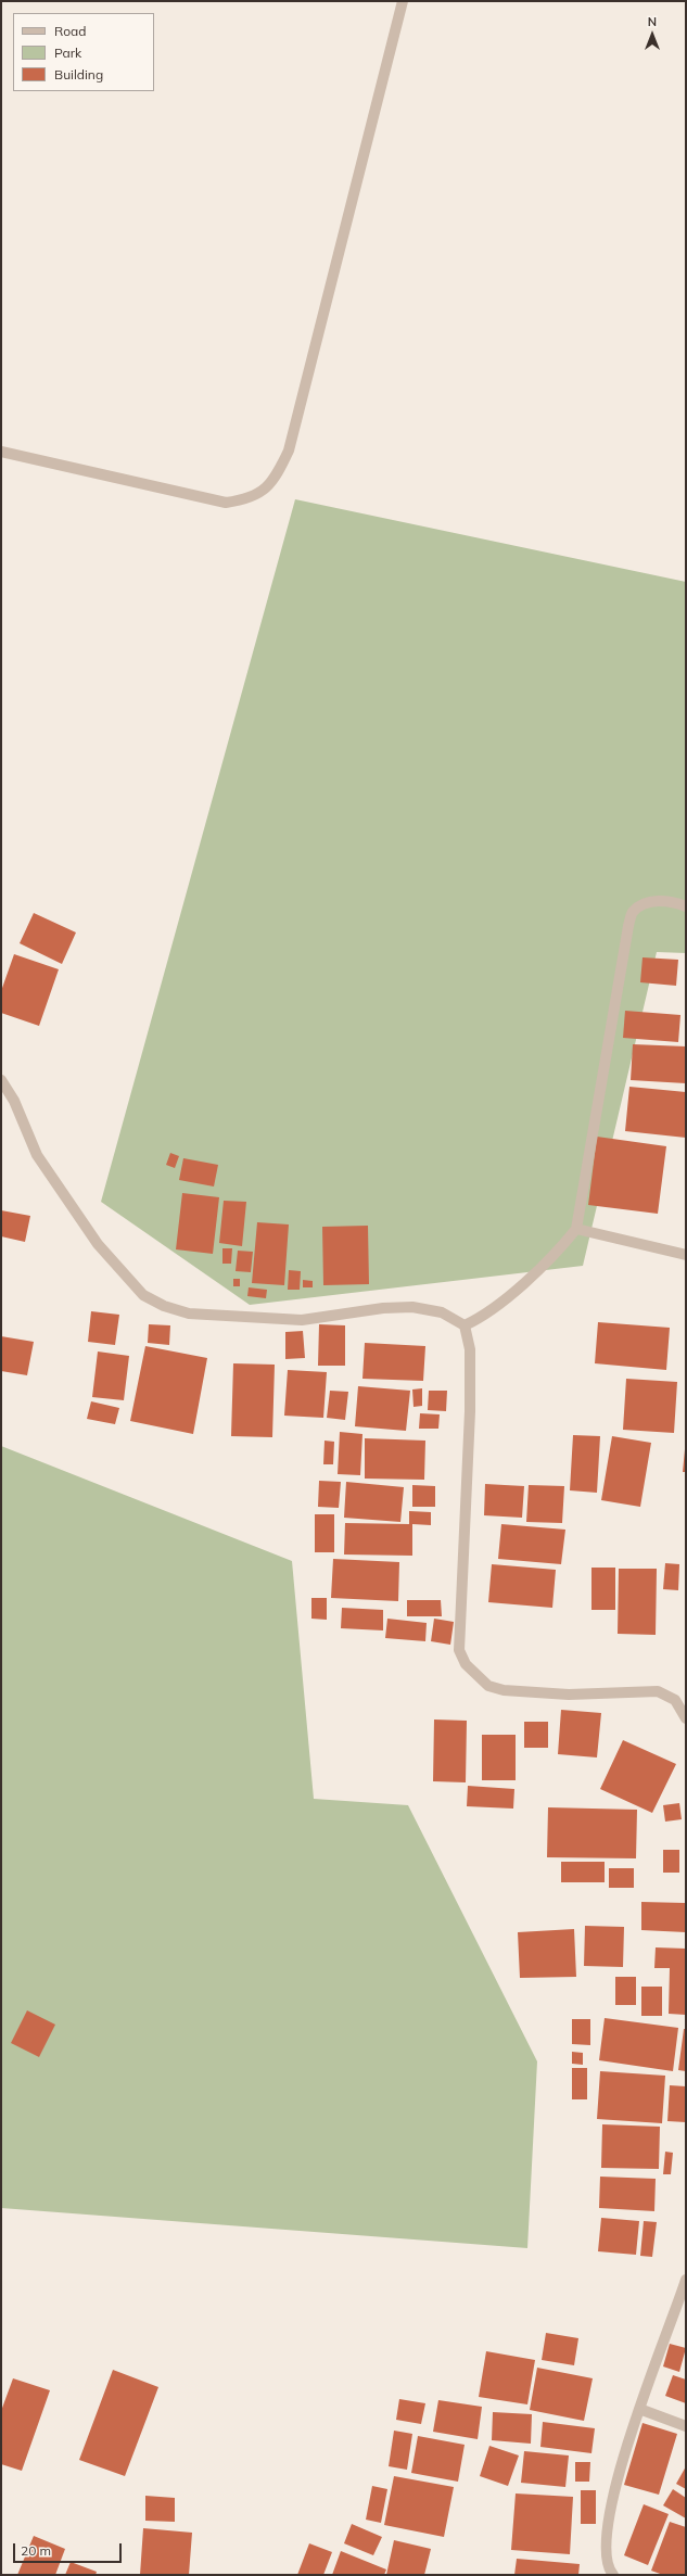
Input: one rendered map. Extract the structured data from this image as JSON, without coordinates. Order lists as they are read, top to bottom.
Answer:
{
  "legend": ["Road", "Park", "Building"],
  "scale_bar": "20 m",
  "north": "top"
}
